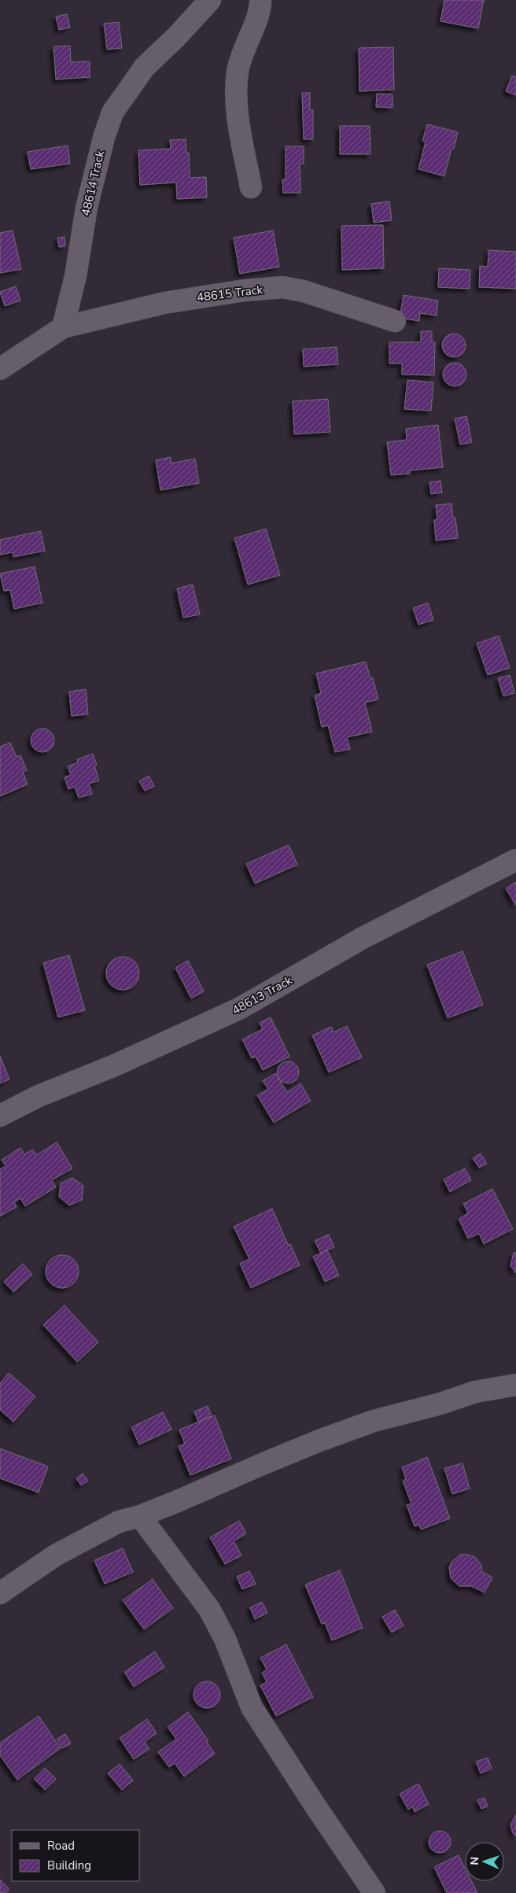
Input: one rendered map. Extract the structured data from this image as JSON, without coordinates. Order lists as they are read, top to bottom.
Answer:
{
  "streets": {
    "street": ["48614 Track", "48615 Track", "48613 Track"]
  },
  "crossings": [
    ["48614 Track", "48615 Track"]
  ],
  "legend": ["Road", "Building"],
  "north": "left"
}
